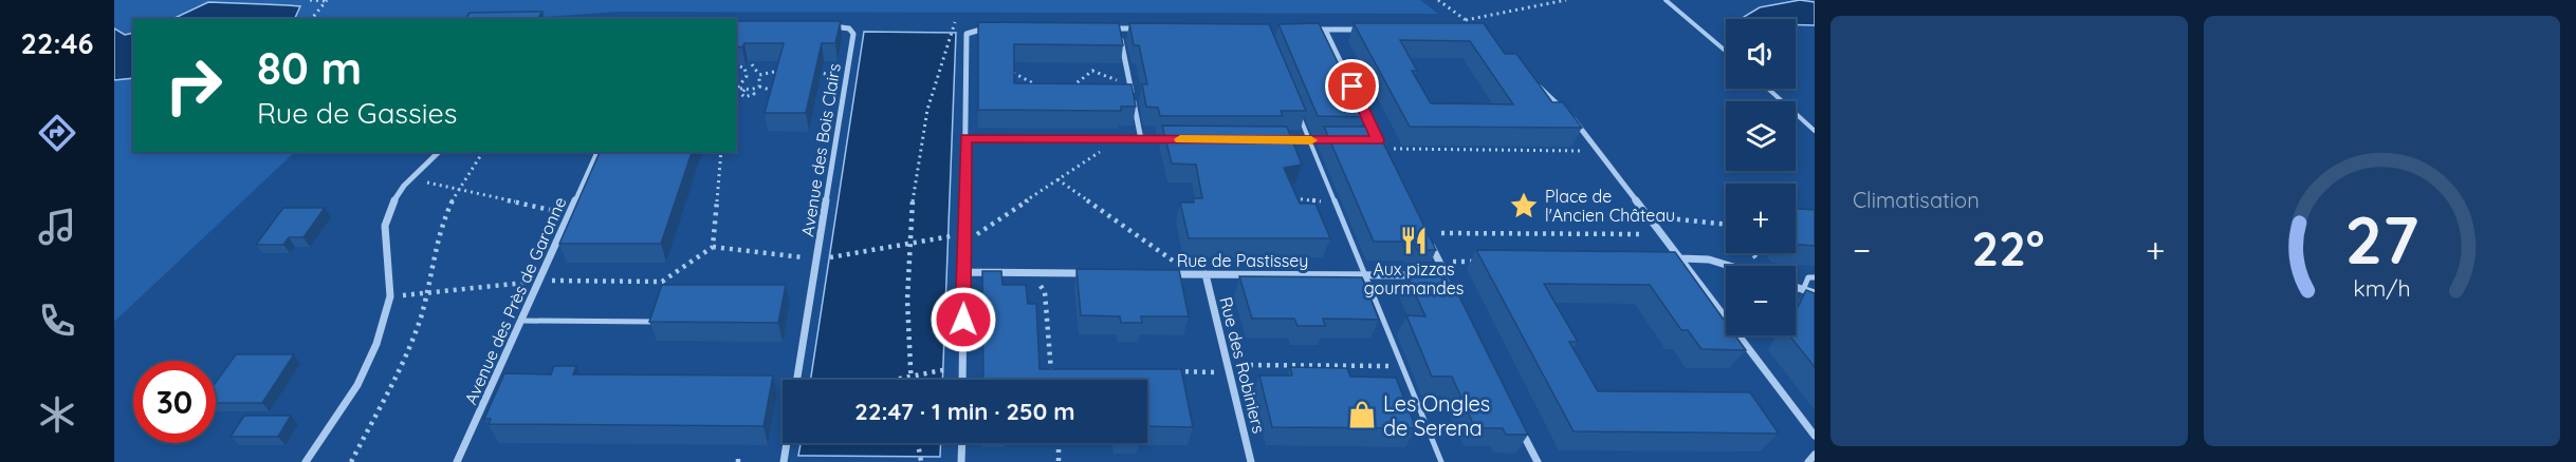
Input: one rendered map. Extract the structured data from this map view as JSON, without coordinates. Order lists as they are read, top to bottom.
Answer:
{
  "streets": {
    "street": [
      "Avenue des Bois Clairs",
      "Rue de Pastissey",
      "Avenue des Près de Garonne",
      "Rue des Robiniers"
    ]
  },
  "crossings": [
    ["Rue de Pastissey", "Rue des Robiniers"]
  ],
  "places": {
    "place": ["Place de l'Ancien Château"],
    "restaurant": ["Aux pizzas gourmandes"],
    "shop": ["Les Ongles de Serena"]
  },
  "page": {
    "tabs": "22:46",
    "tile": "Climatisation",
    "map_buttons": ["+", "−"],
    "turn": ["80 m", "Rue de Gassies"],
    "heat": ["−", "22°", "+"],
    "limit": "30",
    "trip": "22:47 · 1 min · 250 m",
    "gauge": ["27", "km/h"]
  }
}
